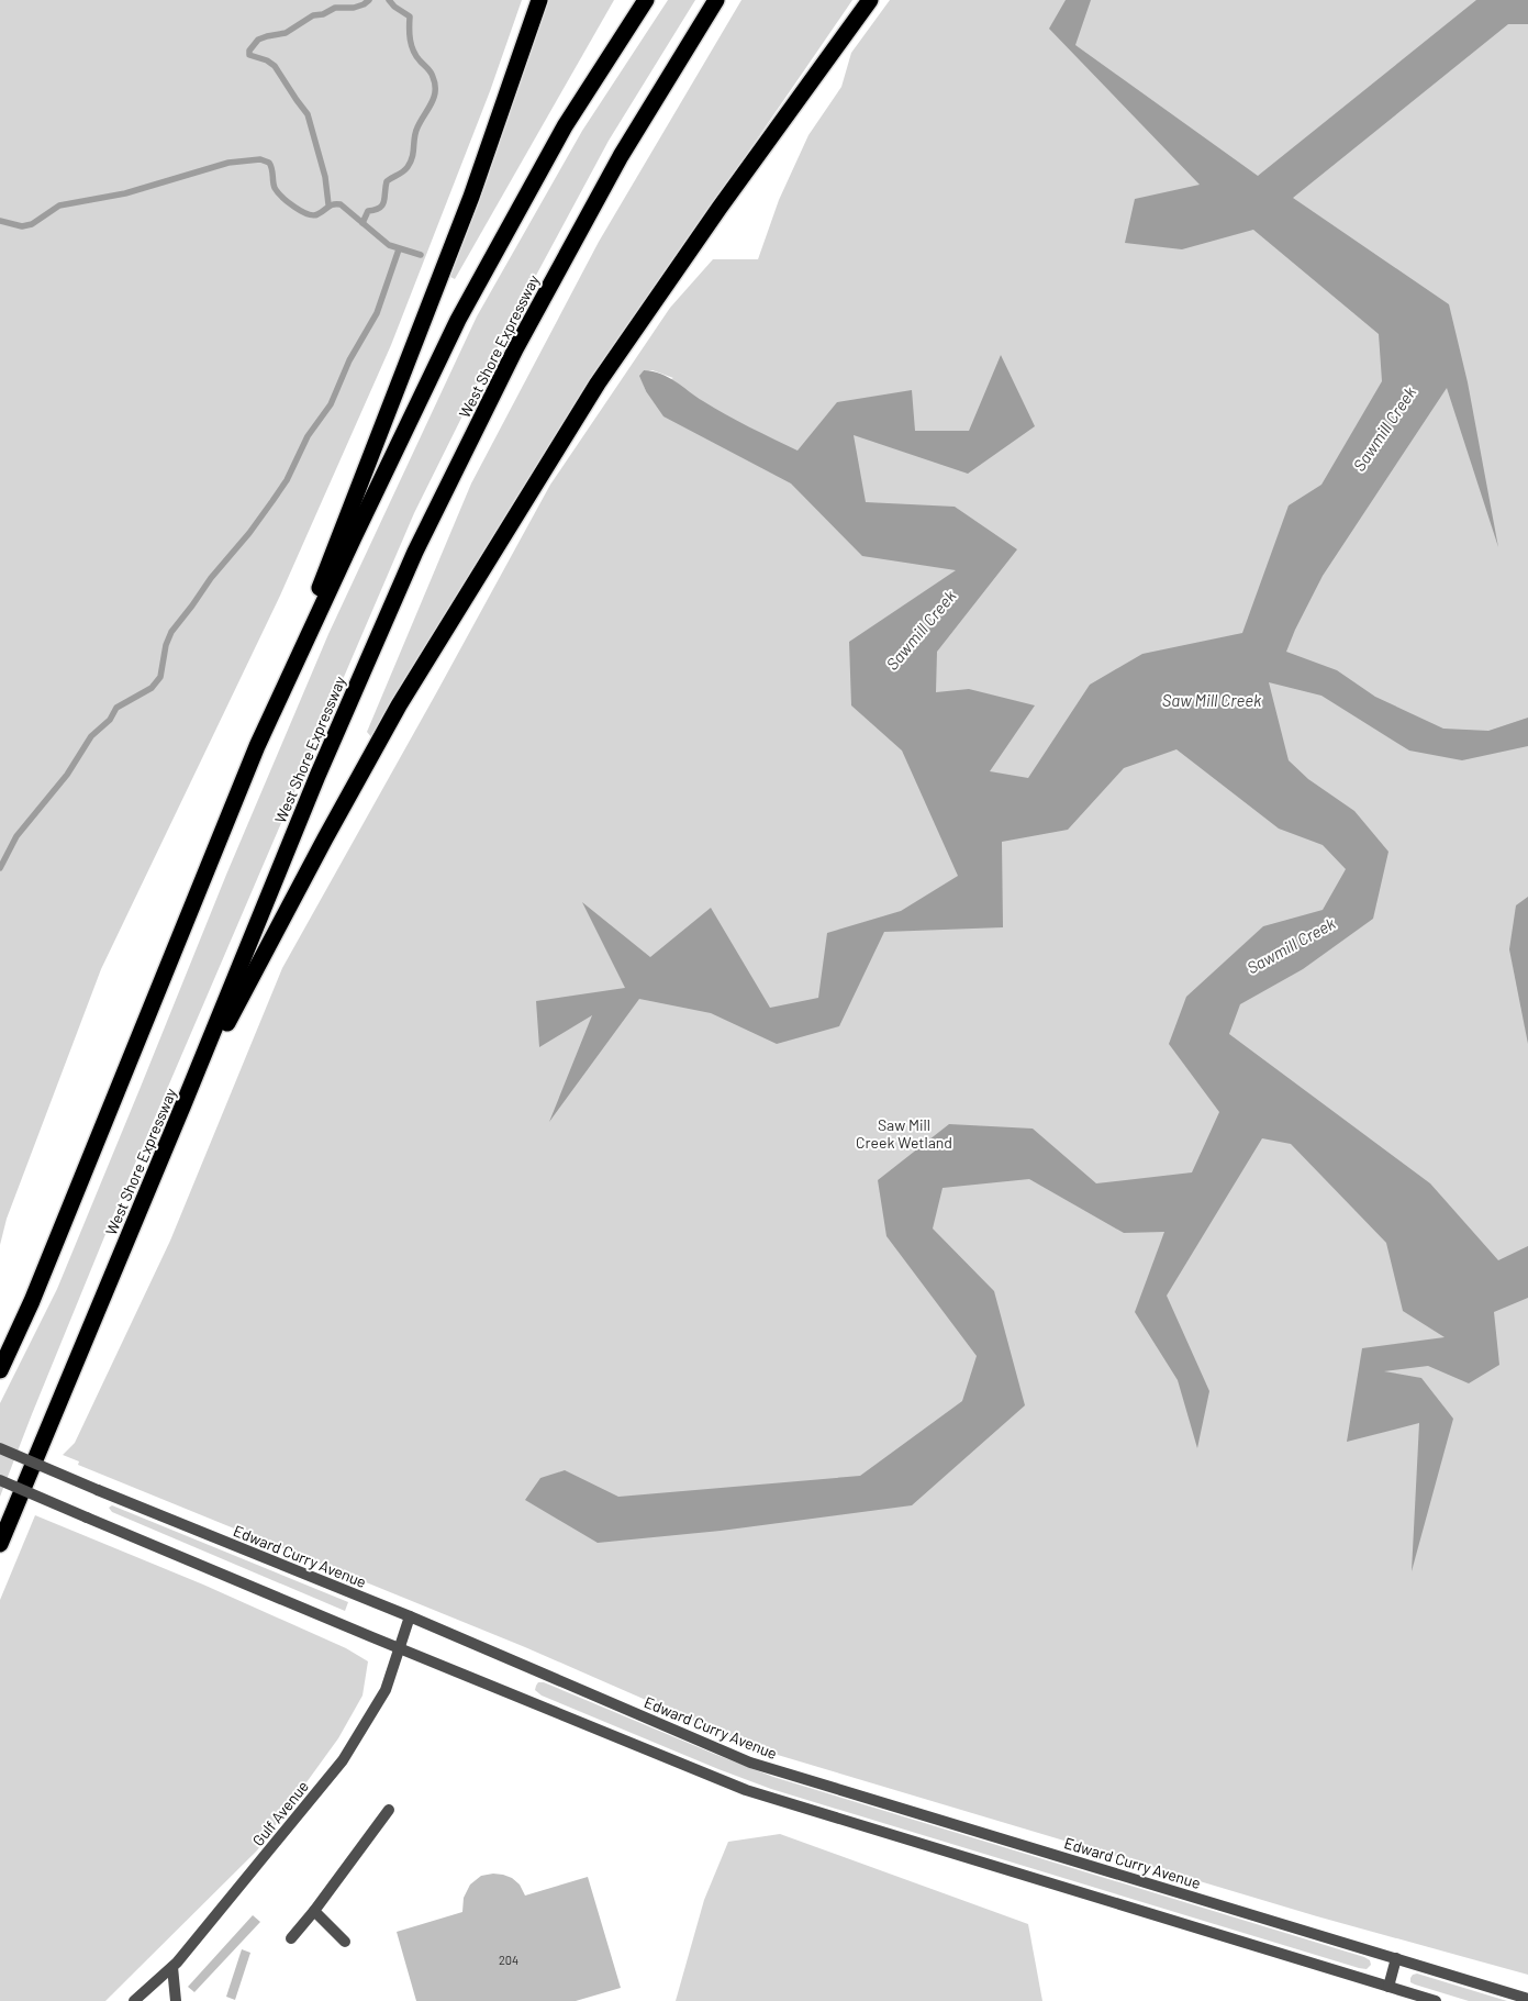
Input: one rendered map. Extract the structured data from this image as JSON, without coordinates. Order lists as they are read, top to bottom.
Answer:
{
  "streets": {
    "highway": ["West Shore Expressway"],
    "street": ["Edward Curry Avenue", "Gulf Avenue"]
  },
  "crossings": [
    ["Edward Curry Avenue", "Gulf Avenue"]
  ],
  "water": ["Sawmill Creek", "Saw Mill Creek"],
  "parks": ["Saw Mill Creek Wetland"],
  "house_numbers": ["204"]
}
